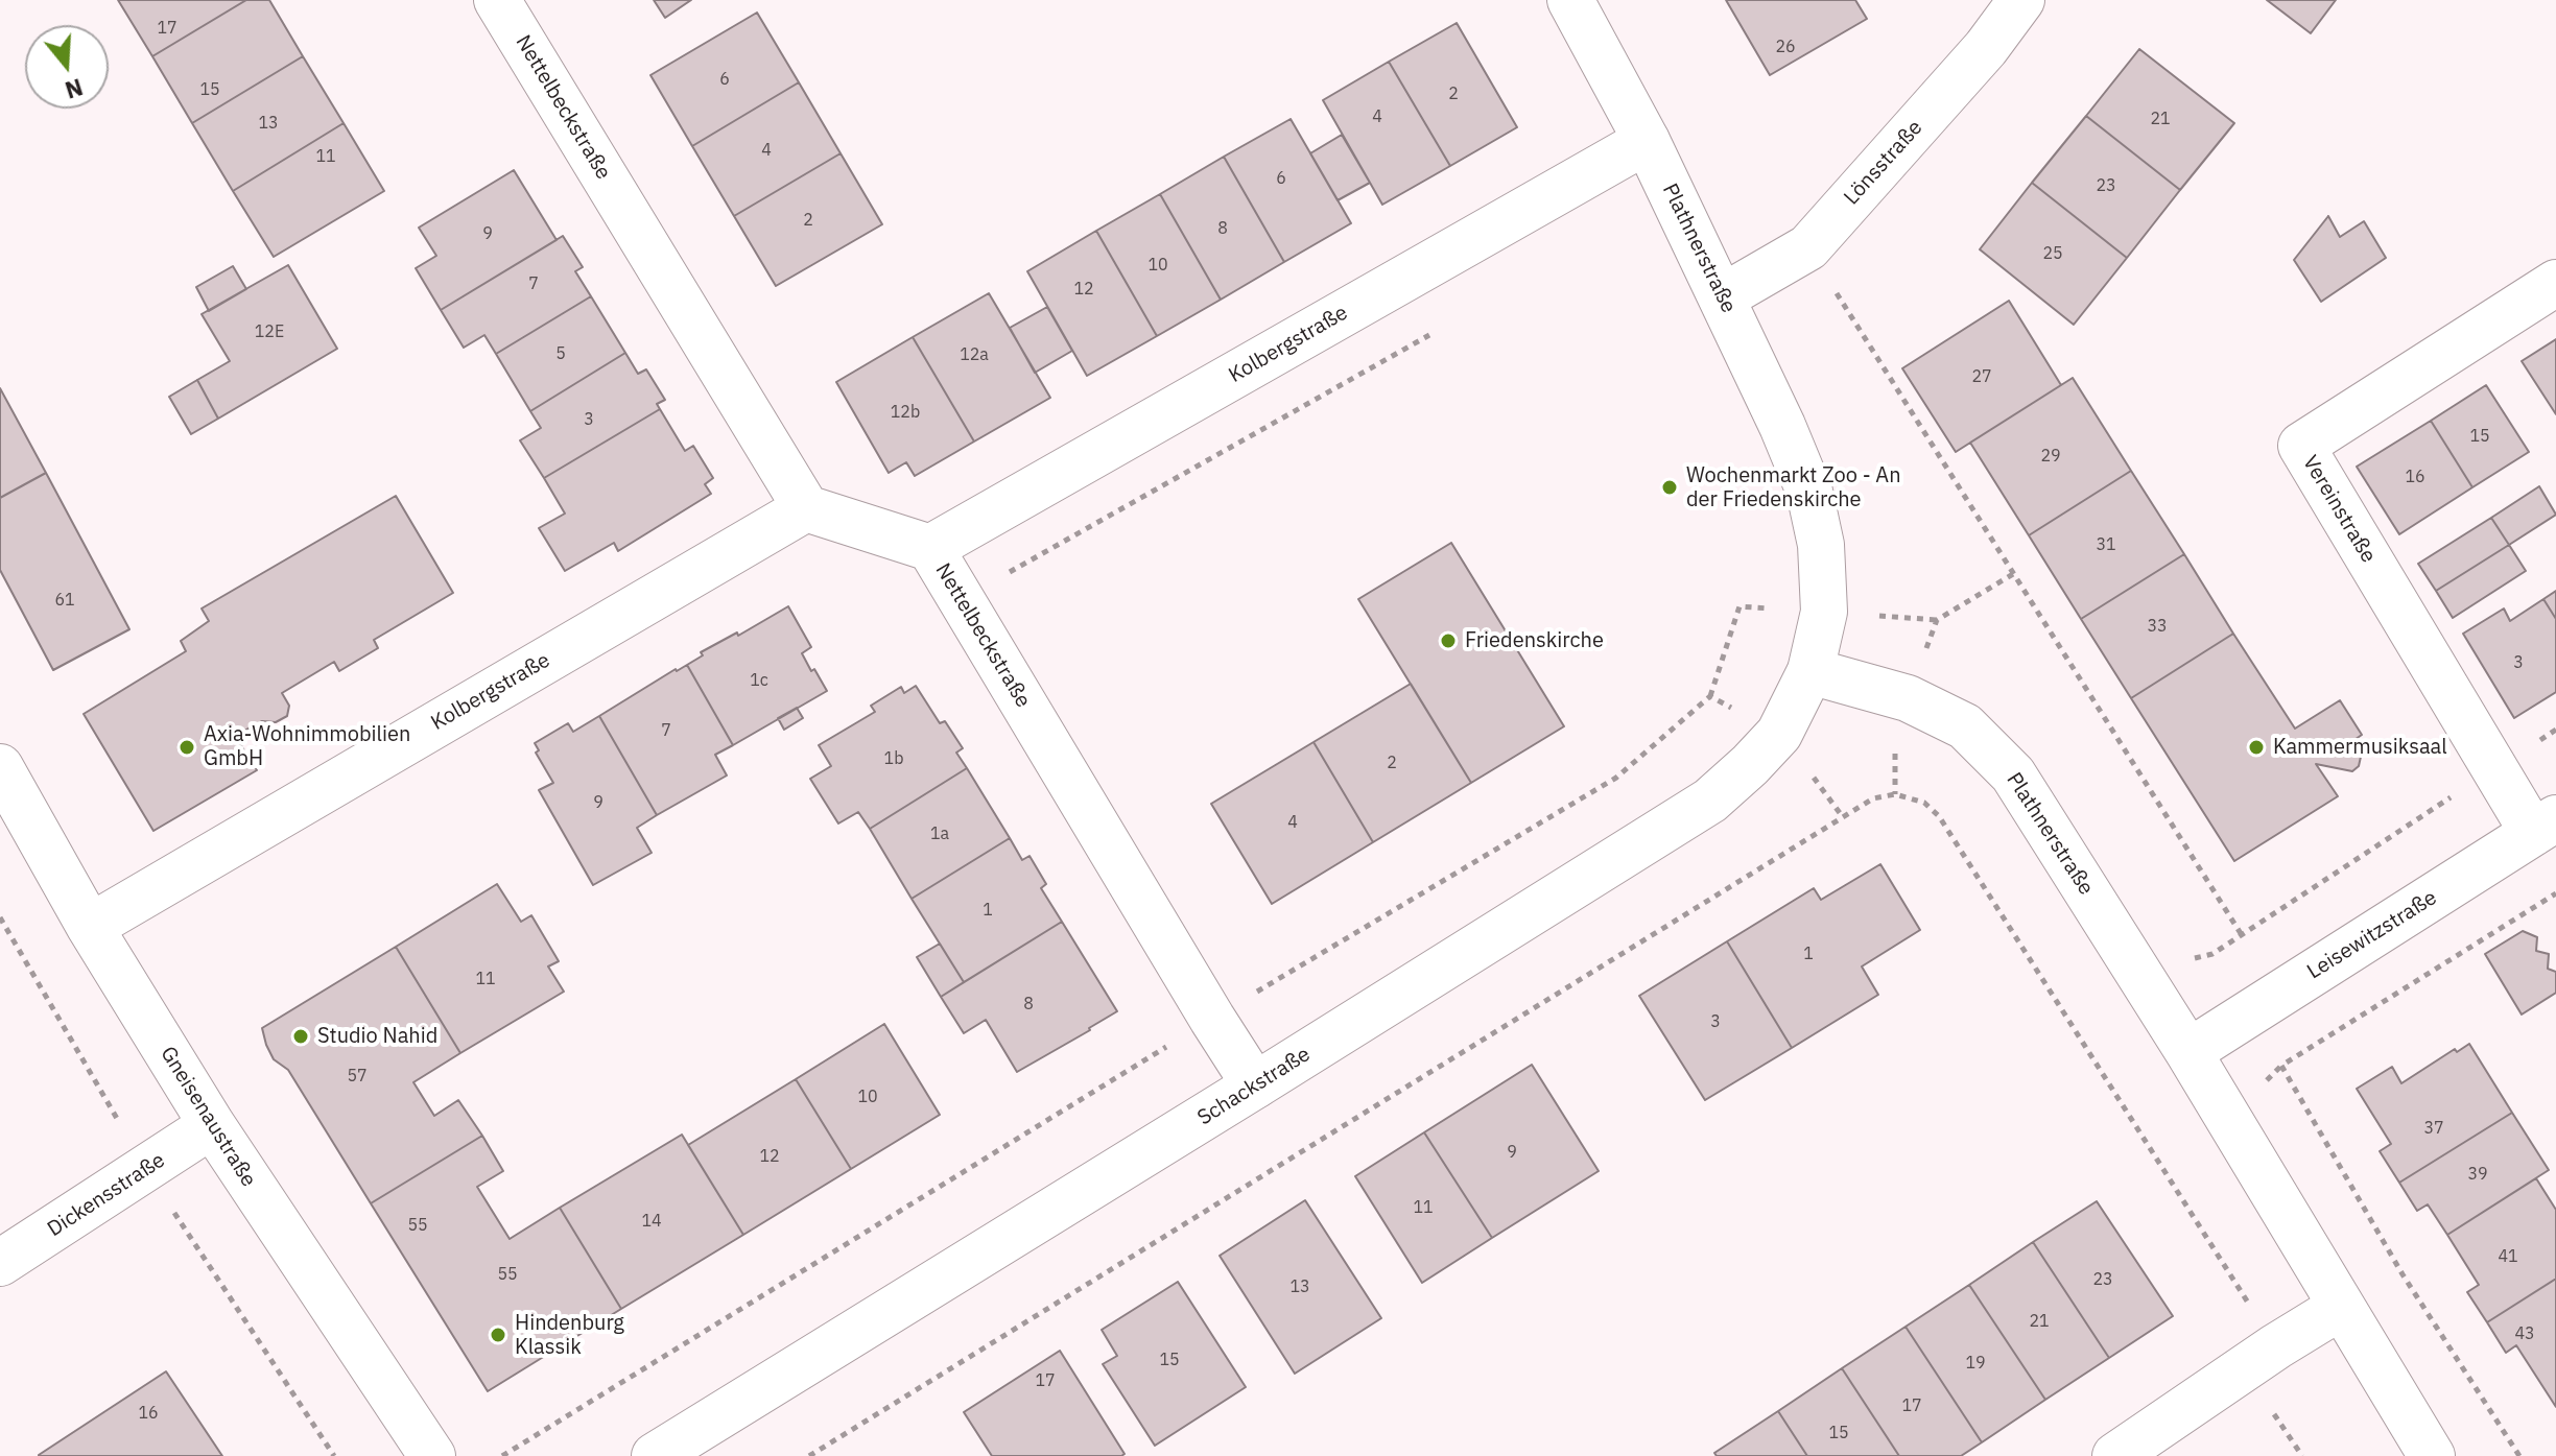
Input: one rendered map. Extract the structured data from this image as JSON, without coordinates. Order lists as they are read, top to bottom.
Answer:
{
  "streets": {
    "street": [
      "Nettelbeckstraße",
      "Lönsstraße",
      "Plathnerstraße",
      "Kolbergstraße",
      "Vereinstraße",
      "Leisewitzstraße",
      "Schackstraße",
      "Gneisenaustraße",
      "Dickensstraße"
    ]
  },
  "crossings": [
    ["Nettelbeckstraße", "Kolbergstraße"],
    ["Nettelbeckstraße", "Schackstraße"],
    ["Lönsstraße", "Plathnerstraße"],
    ["Plathnerstraße", "Kolbergstraße"],
    ["Plathnerstraße", "Leisewitzstraße"],
    ["Plathnerstraße", "Schackstraße"],
    ["Kolbergstraße", "Gneisenaustraße"],
    ["Vereinstraße", "Leisewitzstraße"],
    ["Gneisenaustraße", "Dickensstraße"]
  ],
  "places": [
    "Wochenmarkt Zoo - An der Friedenskirche",
    "Friedenskirche",
    "Axia-Wohnimmobilien GmbH",
    "Kammermusiksaal",
    "Studio Nahid",
    "Hindenburg Klassik"
  ],
  "house_numbers": [
    "17",
    "26",
    "6",
    "15",
    "2",
    "4",
    "21",
    "13",
    "4",
    "11",
    "6",
    "23",
    "2",
    "8",
    "9",
    "25",
    "10",
    "7",
    "12",
    "12E",
    "5",
    "12a",
    "27",
    "12b",
    "3",
    "15",
    "29",
    "16",
    "31",
    "61",
    "33",
    "3",
    "1c",
    "7",
    "1b",
    "2",
    "9",
    "4",
    "1a",
    "1",
    "1",
    "11",
    "8",
    "3",
    "57",
    "10",
    "37",
    "9",
    "12",
    "39",
    "11",
    "14",
    "55",
    "41",
    "55",
    "23",
    "13",
    "21",
    "43",
    "15",
    "19",
    "17",
    "17",
    "16",
    "15"
  ],
  "north": "bottom"
}
